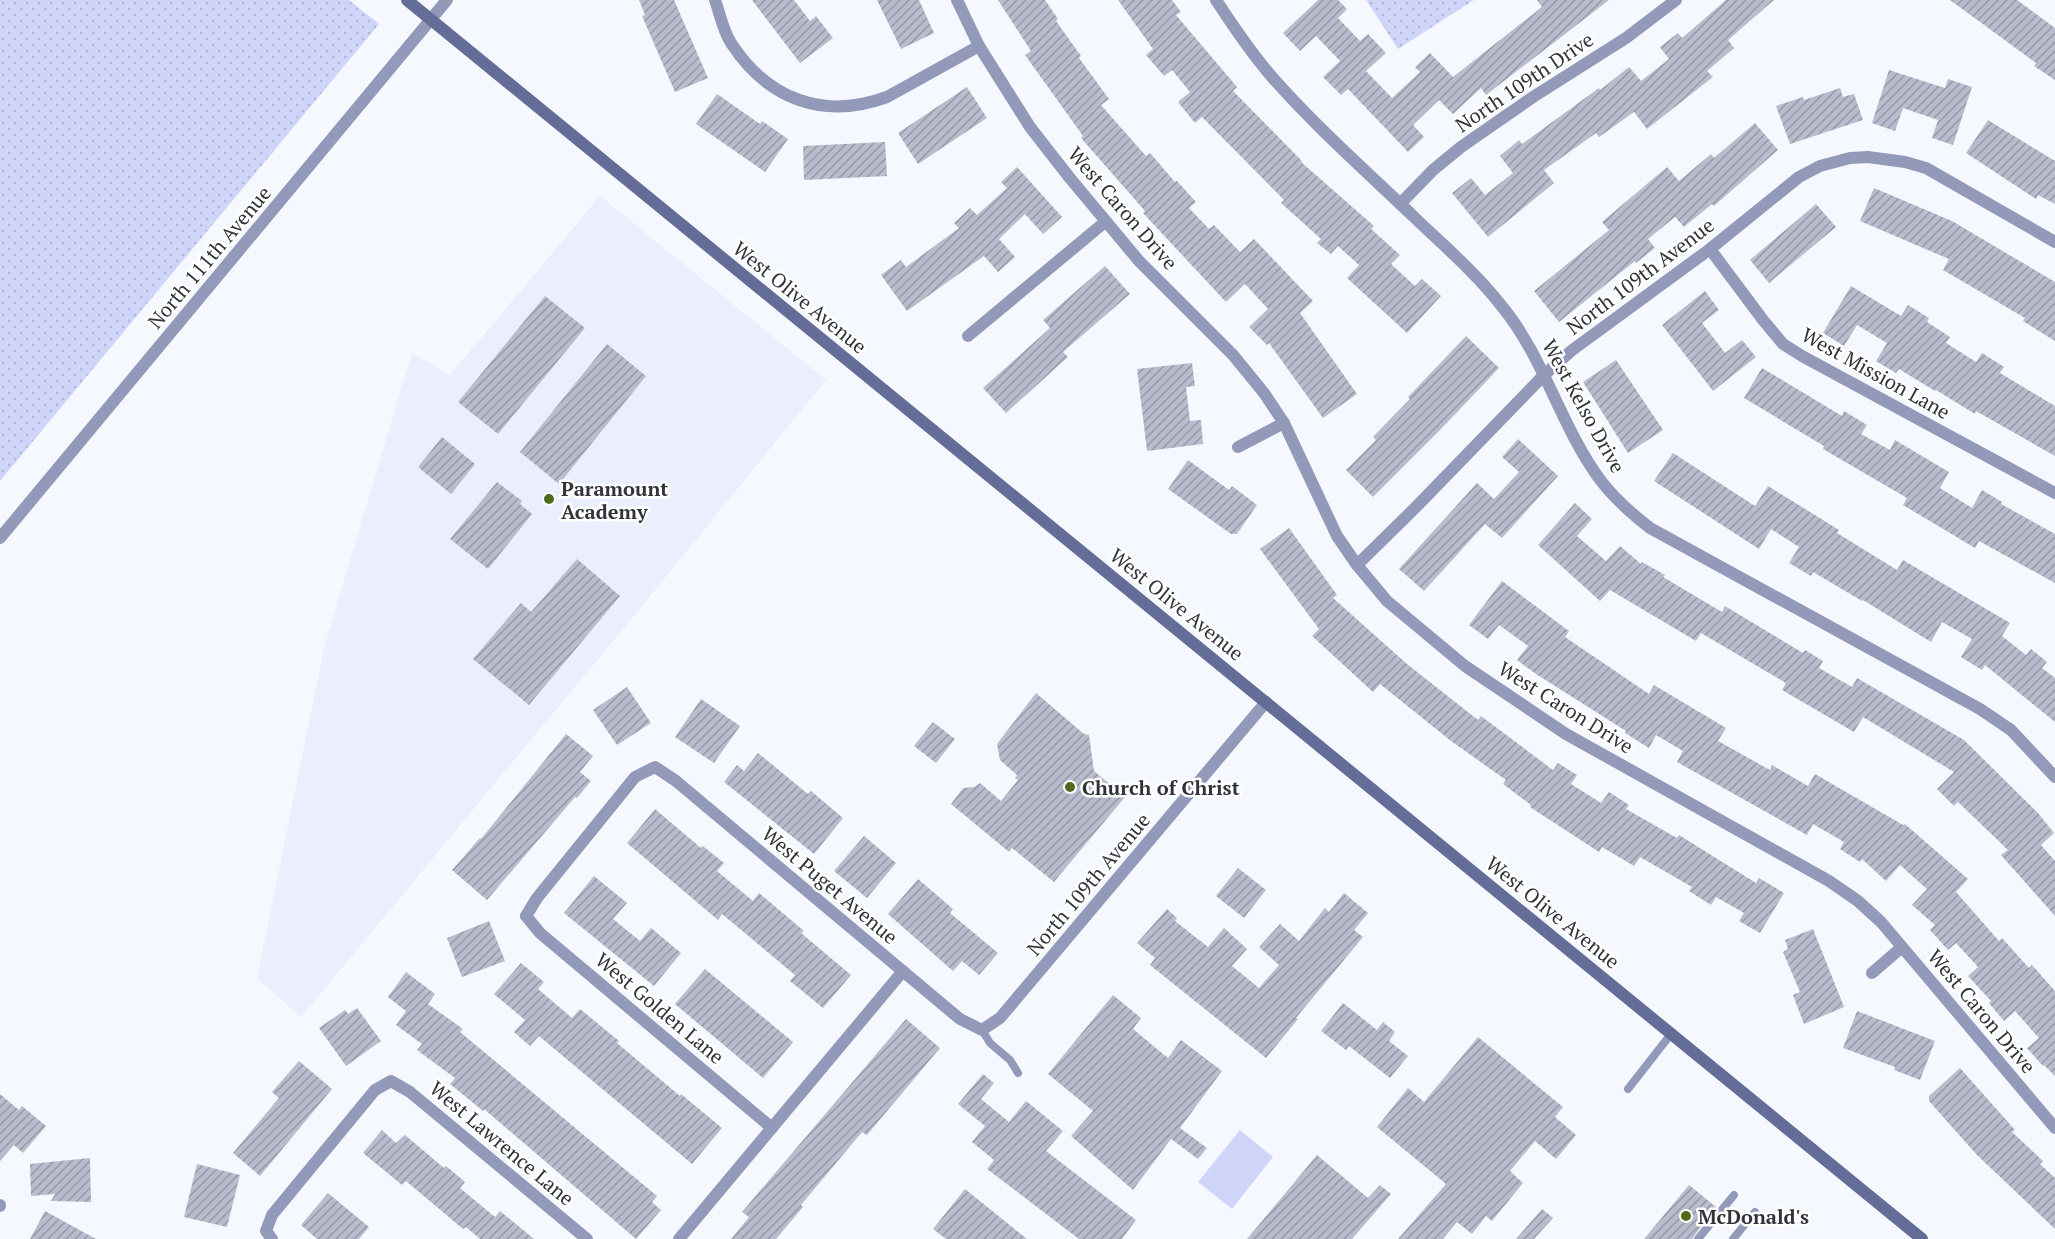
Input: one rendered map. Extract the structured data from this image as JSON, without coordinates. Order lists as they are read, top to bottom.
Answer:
{
  "streets": {
    "main road": ["West Olive Avenue"],
    "street": [
      "North 109th Drive",
      "West Caron Drive",
      "North 111th Avenue",
      "North 109th Avenue",
      "West Mission Lane",
      "West Kelso Drive",
      "West Puget Avenue",
      "West Golden Lane",
      "West Lawrence Lane"
    ]
  },
  "crossings": [
    ["North 109th Drive", "West Kelso Drive"],
    ["West Caron Drive", "North 109th Avenue"],
    ["North 111th Avenue", "West Olive Avenue"],
    ["North 109th Avenue", "West Olive Avenue"],
    ["North 109th Avenue", "West Mission Lane"],
    ["North 109th Avenue", "West Kelso Drive"],
    ["North 109th Avenue", "West Puget Avenue"],
    ["West Puget Avenue", "West Golden Lane"]
  ],
  "places": ["Paramount Academy", "Church of Christ", "McDonald's"]
}
